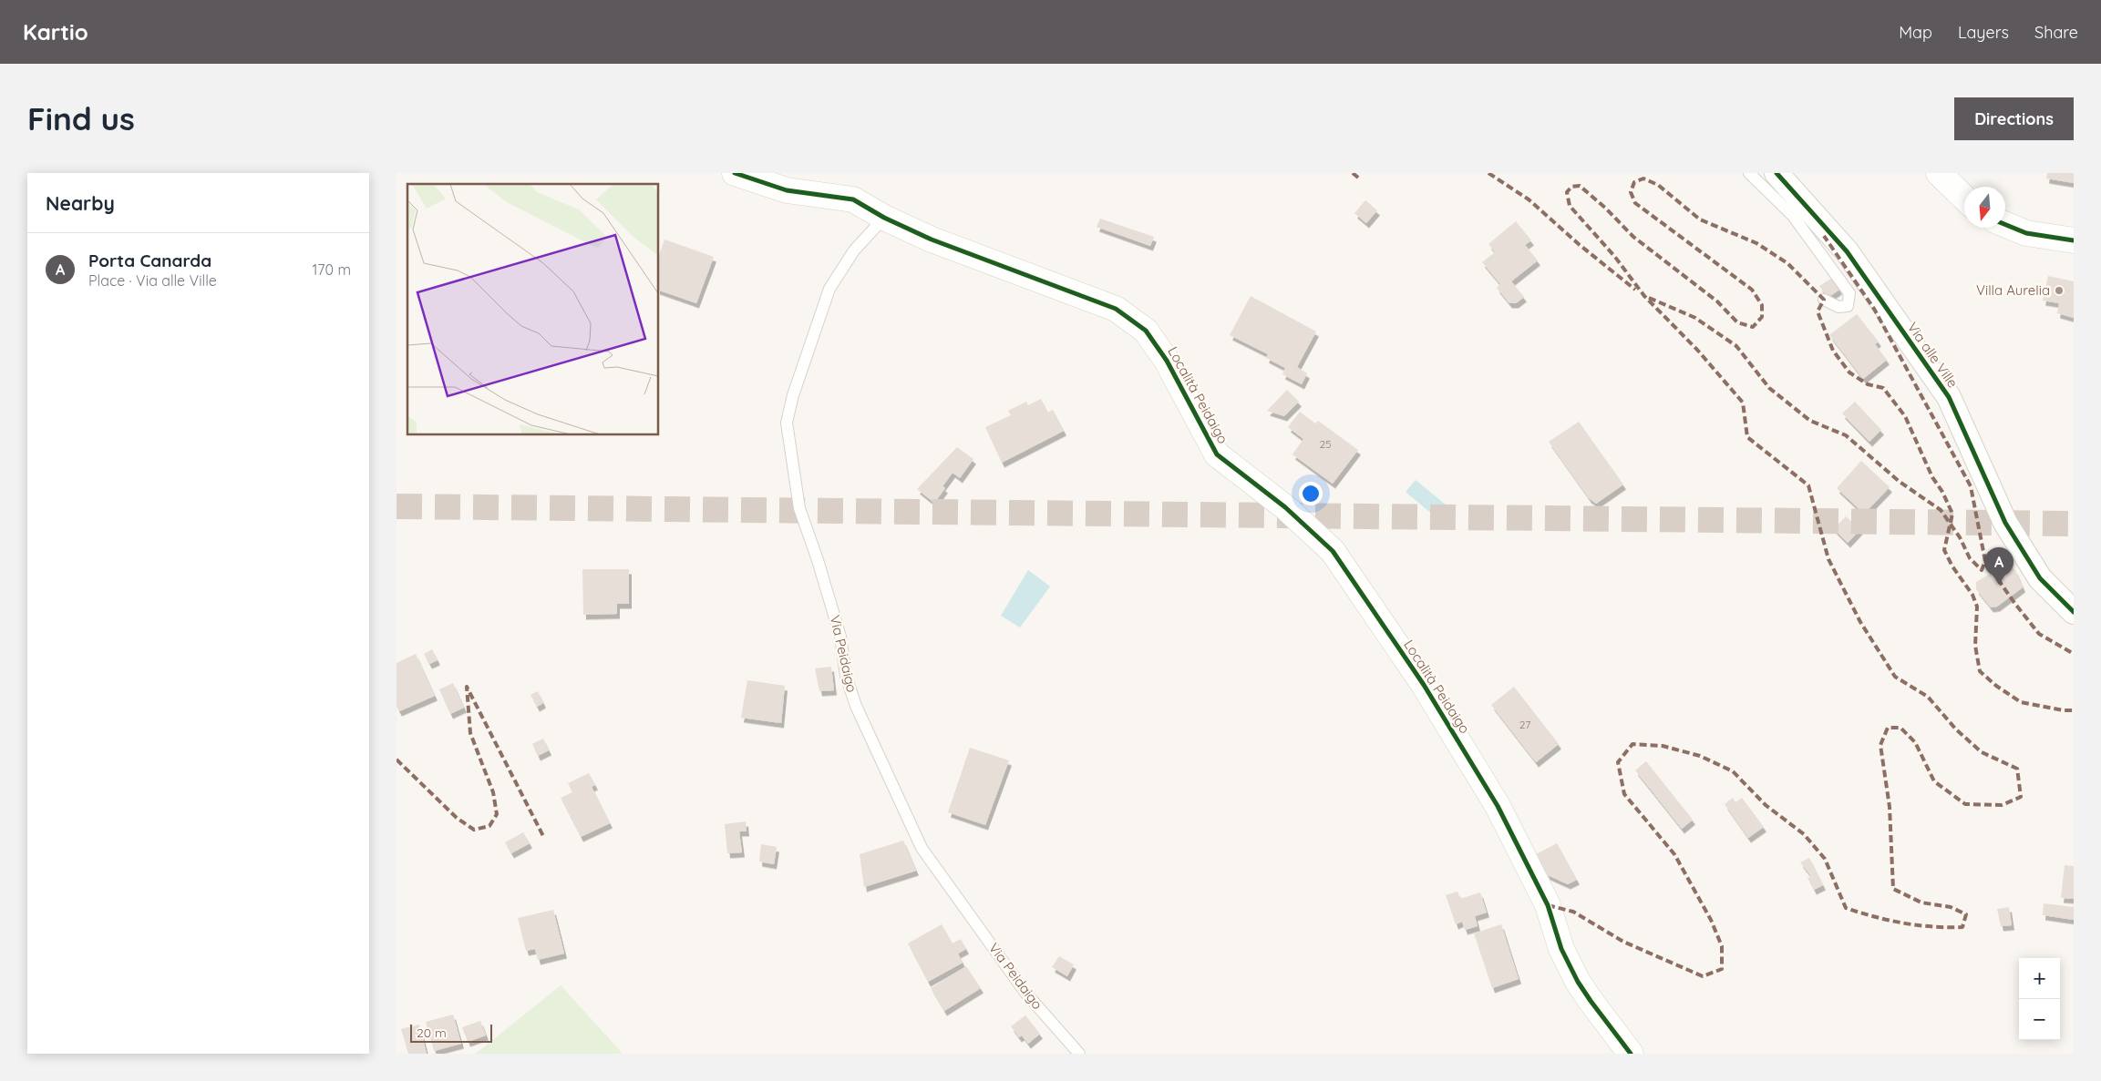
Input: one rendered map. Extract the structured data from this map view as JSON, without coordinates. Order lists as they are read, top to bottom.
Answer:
{
  "streets": {
    "street": ["Via alle Ville", "Località Peidaigo"],
    "lane": ["Via Peidaigo"]
  },
  "crossings": [
    ["Località Peidaigo", "Via Peidaigo"]
  ],
  "places": ["Villa Aurelia"],
  "house_numbers": ["25", "27"],
  "scale_bar": "20 m",
  "north": "bottom",
  "page": {
    "header": "Kartio",
    "nav": ["Map", "Layers", "Share"],
    "buttons": "Directions",
    "title": "Find us",
    "heading": "Nearby",
    "list": [
      {
        "mark": "A",
        "name": "Porta Canarda",
        "note": "Place · Via alle Ville",
        "value": "170 m"
      }
    ],
    "pins": "A",
    "map_buttons": ["+", "−"],
    "scale": "20 m"
  }
}
